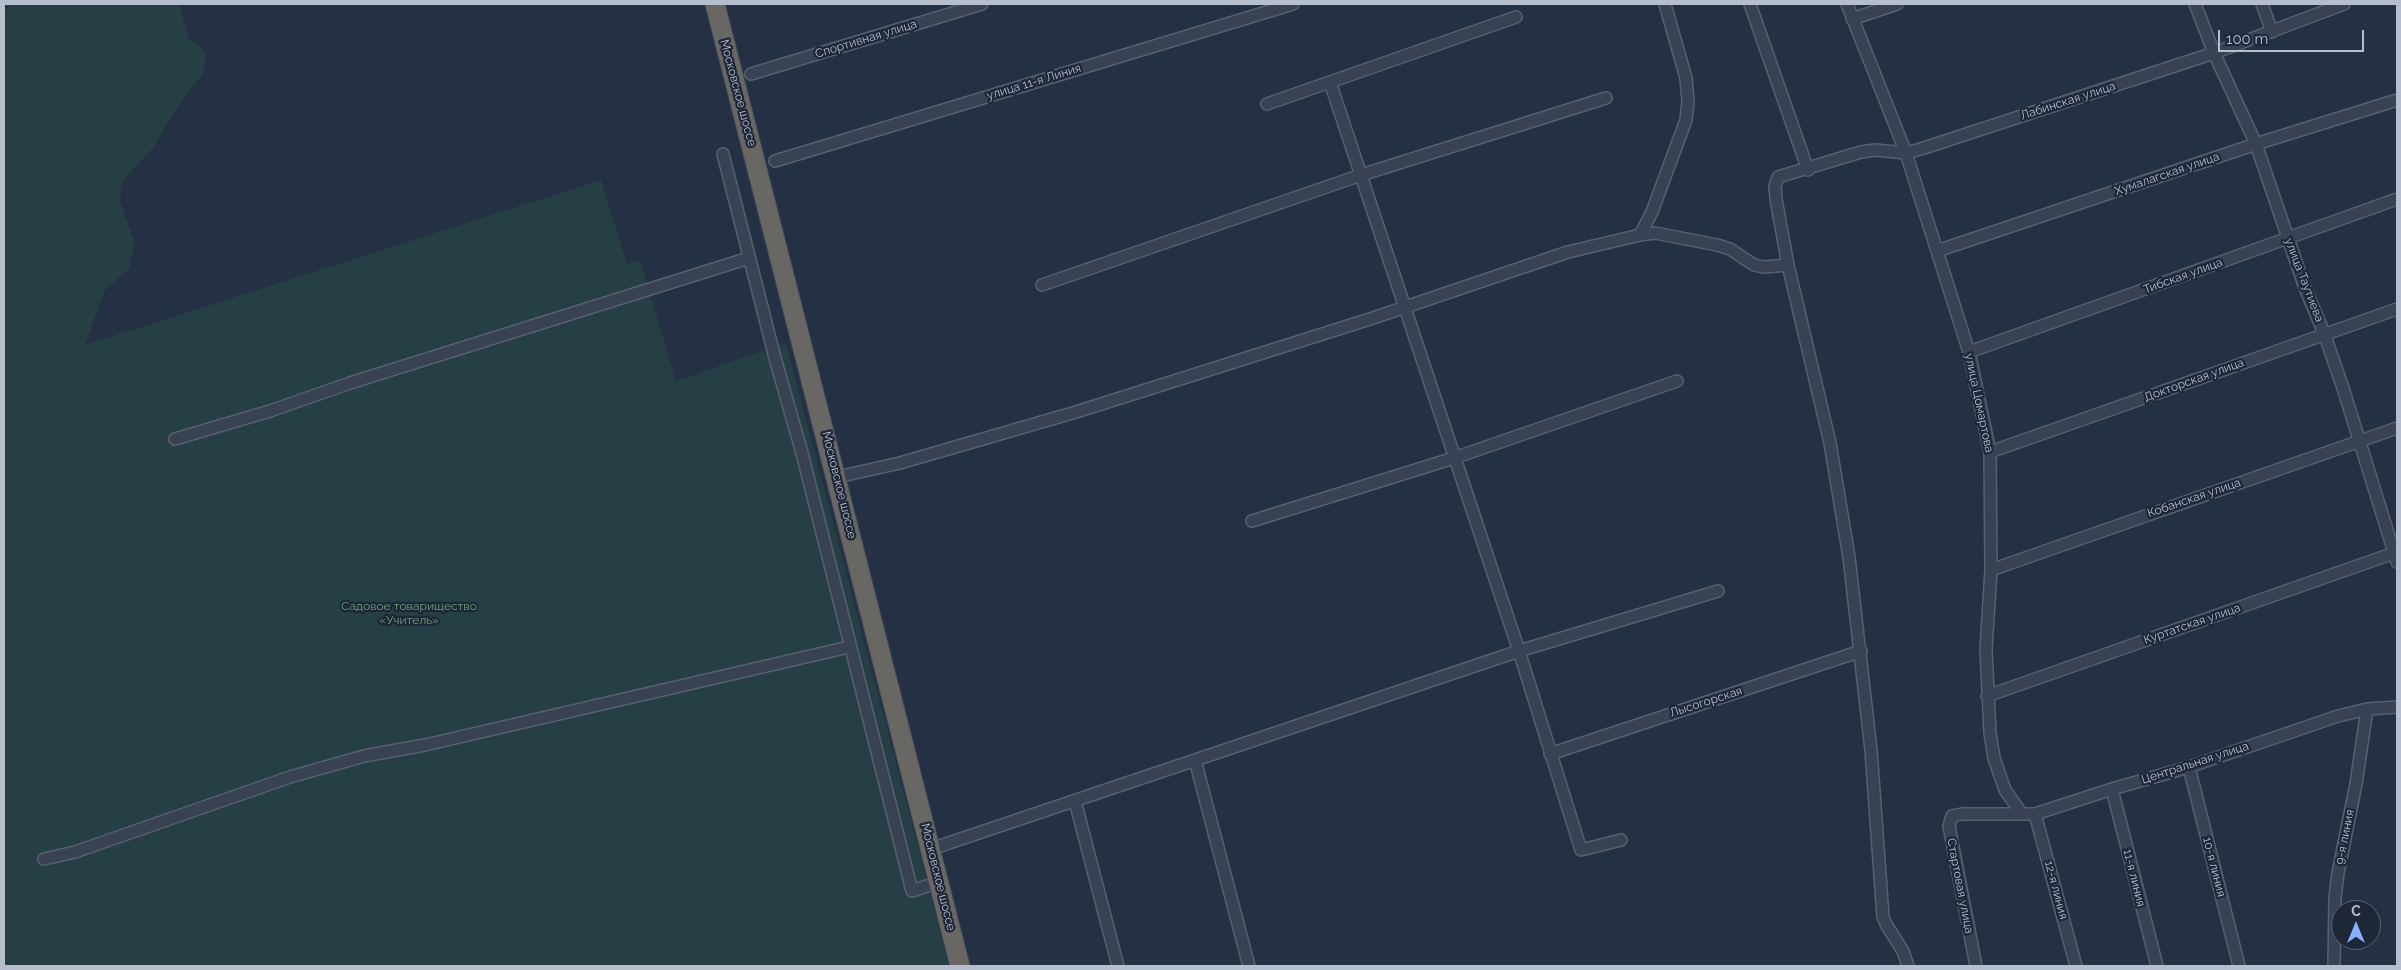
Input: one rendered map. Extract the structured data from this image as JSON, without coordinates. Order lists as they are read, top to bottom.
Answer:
{
  "streets": {
    "highway": ["Московское шоссе"],
    "street": [
      "Спортивная улица",
      "улица 11-я Линия",
      "Лабинская улица",
      "Хумалагская улица",
      "Тибская улица",
      "улица Таутиева",
      "Докторская улица",
      "улица Цомартова",
      "Кобанская улица",
      "Куртатская улица",
      "Лысогорская",
      "Центральная улица",
      "9-я линия",
      "10-я линия",
      "11-я линия",
      "Стартовая улица",
      "12-я линия"
    ]
  },
  "crossings": [
    ["Лабинская улица", "улица Таутиева"],
    ["Лабинская улица", "улица Цомартова"],
    ["Хумалагская улица", "улица Таутиева"],
    ["Хумалагская улица", "улица Цомартова"],
    ["Тибская улица", "улица Таутиева"],
    ["Тибская улица", "улица Цомартова"],
    ["улица Таутиева", "Докторская улица"],
    ["улица Таутиева", "Кобанская улица"],
    ["улица Таутиева", "Куртатская улица"],
    ["Докторская улица", "улица Цомартова"],
    ["улица Цомартова", "Кобанская улица"],
    ["улица Цомартова", "Куртатская улица"],
    ["улица Цомартова", "Центральная улица"],
    ["Центральная улица", "9-я линия"],
    ["Центральная улица", "10-я линия"],
    ["Центральная улица", "11-я линия"],
    ["Центральная улица", "Стартовая улица"],
    ["Центральная улица", "12-я линия"]
  ],
  "parks": ["Садовое товарищество «Учитель»"],
  "scale_bar": "100 m",
  "north": "top"
}
